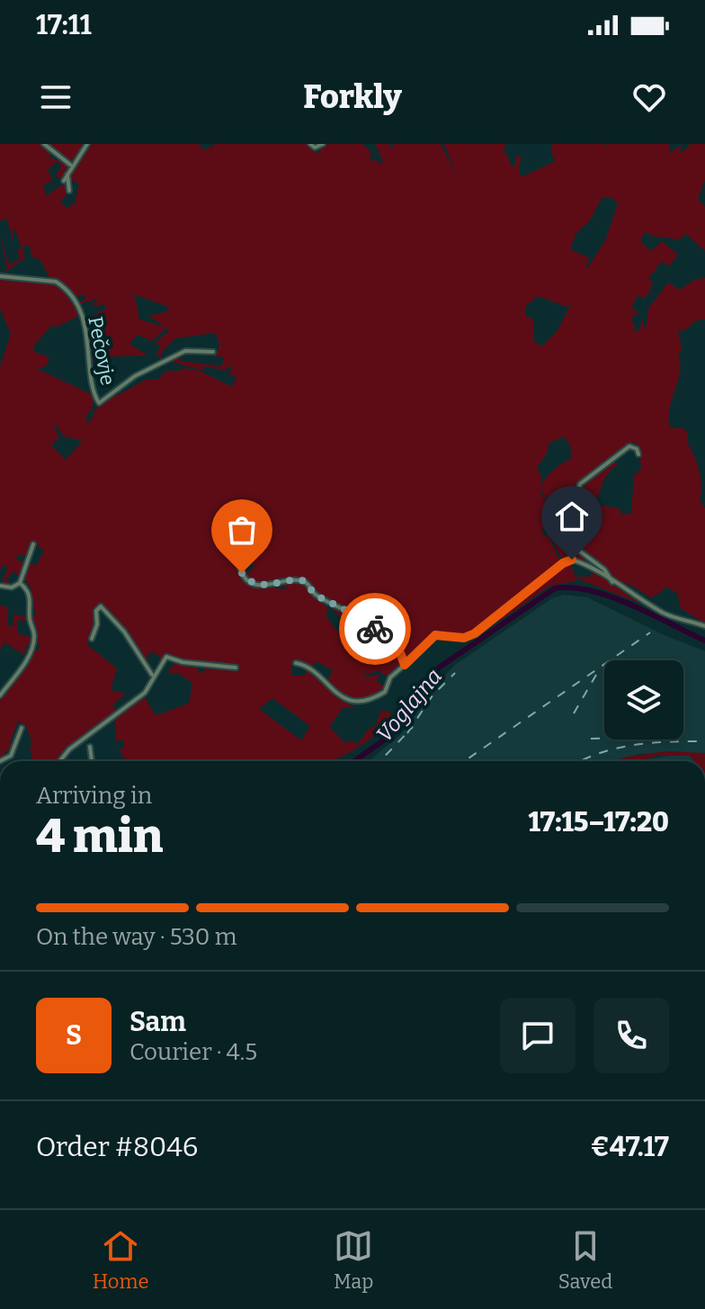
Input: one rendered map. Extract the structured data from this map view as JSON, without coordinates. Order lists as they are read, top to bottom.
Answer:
{
  "streets": {
    "street": ["Pečovje"]
  },
  "water": ["Voglajna"],
  "page": {
    "status": "17:11",
    "header": "Forkly",
    "heading": ["4 min", "Arriving in", "17:15–17:20"],
    "panel": [
      "Sam",
      "Courier · 4.5",
      "Order #8046",
      "€47.17"
    ],
    "bar": "On the way · 530 m",
    "round": "S",
    "tabs": ["Home", "Map", "Saved"]
  }
}
